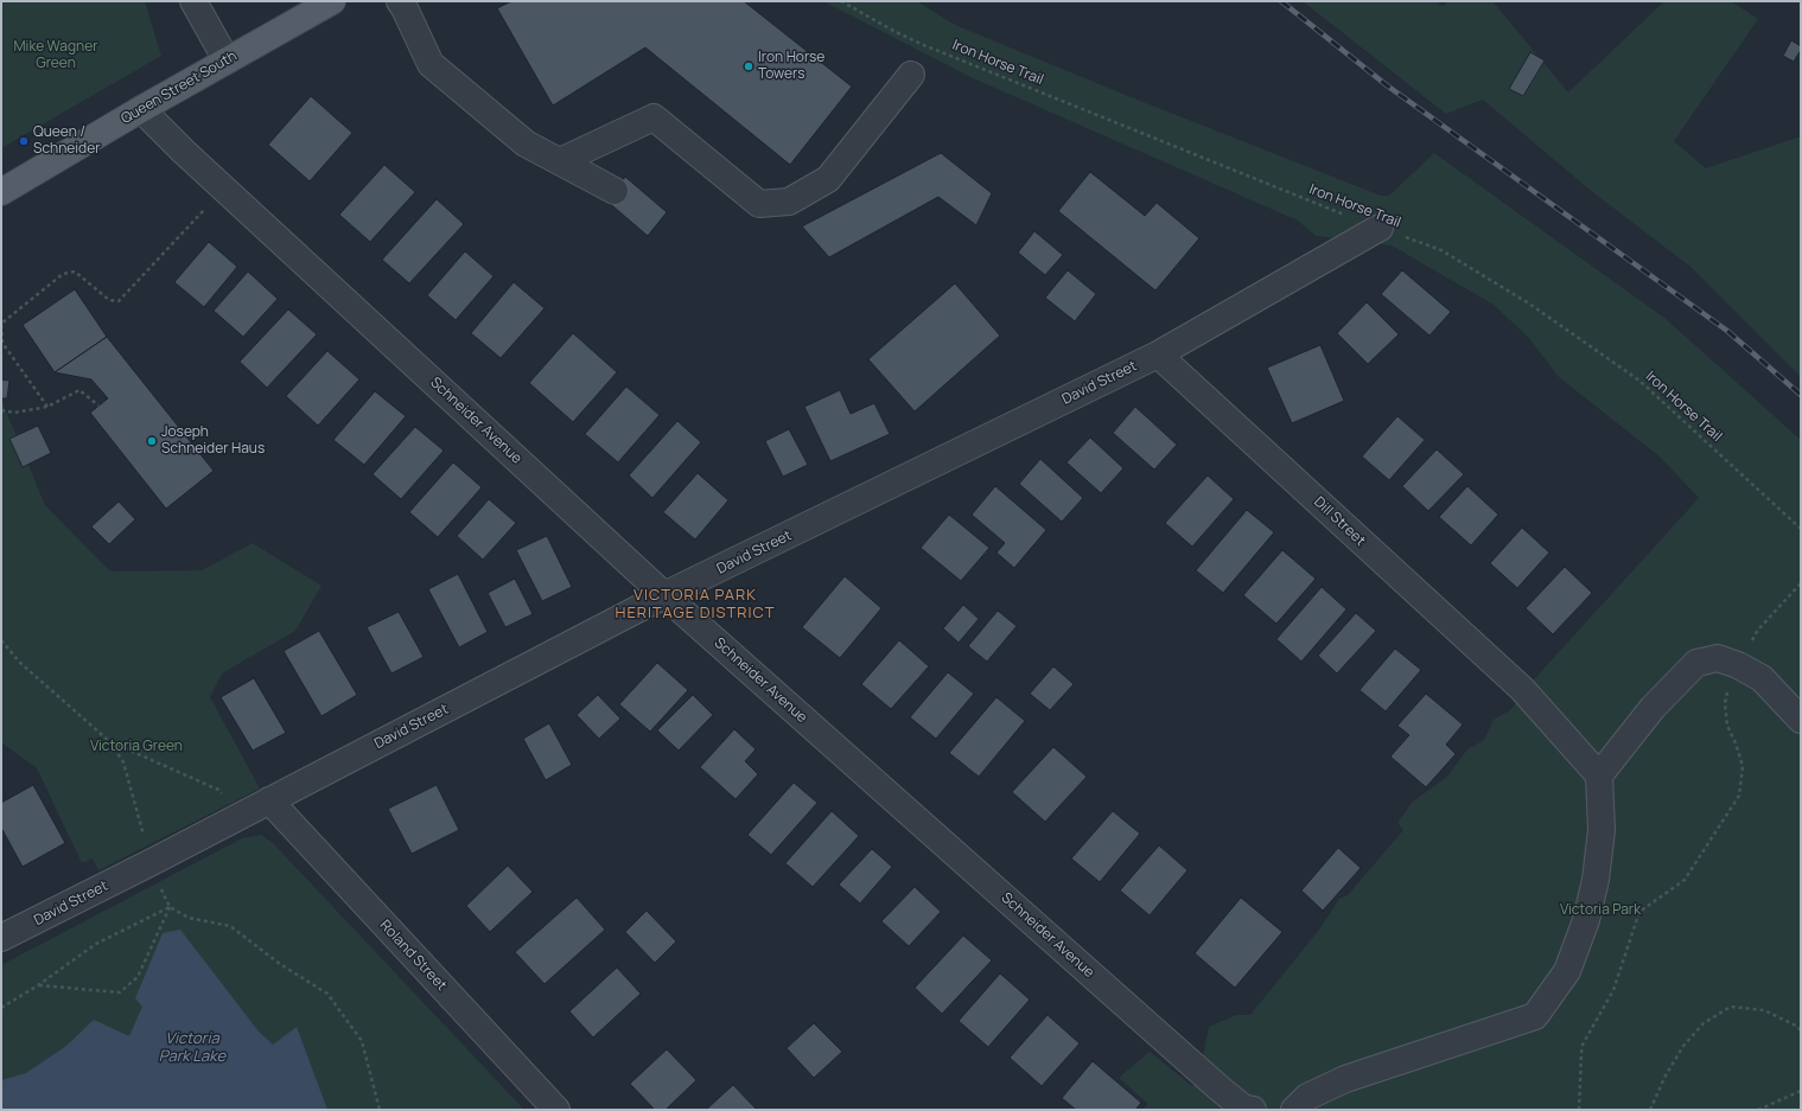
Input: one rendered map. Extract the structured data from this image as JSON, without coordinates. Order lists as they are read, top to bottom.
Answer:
{
  "streets": {
    "main road": ["Queen Street South"],
    "street": [
      "David Street",
      "Schneider Avenue",
      "Dill Street",
      "Roland Street"
    ],
    "path": ["Iron Horse Trail"]
  },
  "crossings": [
    ["Iron Horse Trail", "David Street"],
    ["Queen Street South", "Schneider Avenue"],
    ["David Street", "Schneider Avenue"],
    ["David Street", "Dill Street"],
    ["David Street", "Roland Street"]
  ],
  "districts": ["VICTORIA PARK HERITAGE DISTRICT"],
  "water": ["Victoria Park Lake"],
  "parks": ["Mike Wagner Green", "Victoria Green", "Victoria Park"],
  "places": ["Iron Horse Towers", "Queen / Schneider", "Joseph Schneider Haus"]
}
